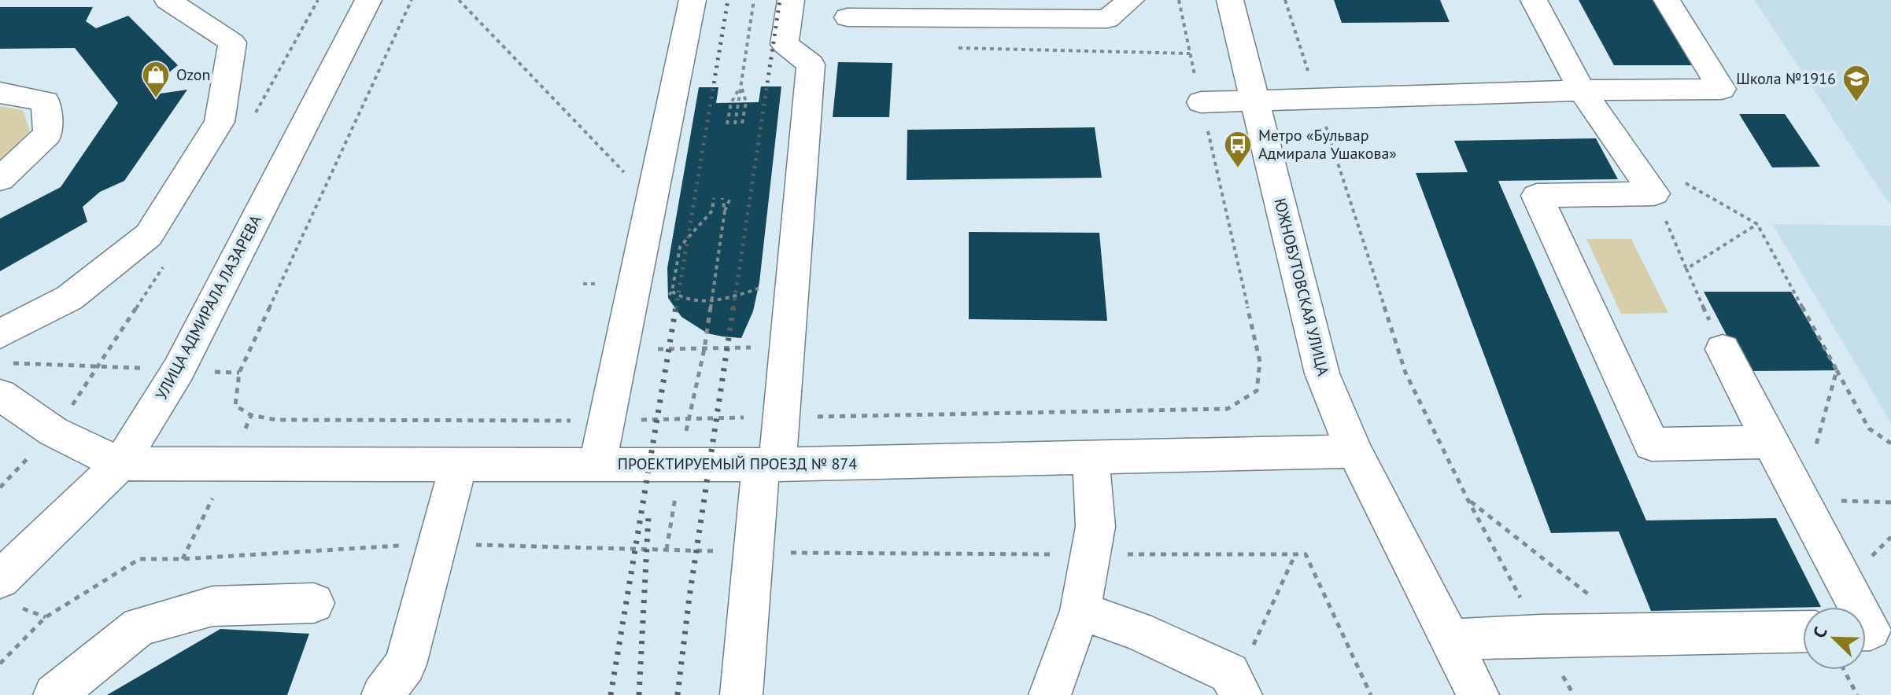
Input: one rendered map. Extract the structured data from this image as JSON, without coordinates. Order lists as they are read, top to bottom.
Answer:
{
  "streets": {
    "street": ["ЮЖНОБУТОВСКАЯ УЛИЦА", "УЛИЦА АДМИРАЛА ЛАЗАРЕВА", "ПРОЕКТИРУЕМЫЙ ПРОЕЗД № 874"]
  },
  "crossings": [
    ["ЮЖНОБУТОВСКАЯ УЛИЦА", "ПРОЕКТИРУЕМЫЙ ПРОЕЗД № 874"],
    ["УЛИЦА АДМИРАЛА ЛАЗАРЕВА", "ПРОЕКТИРУЕМЫЙ ПРОЕЗД № 874"]
  ],
  "places": {
    "shop": ["Ozon"],
    "school or university": ["Школа №1916"],
    "bus stop": ["Метро «Бульвар Адмирала Ушакова»"]
  },
  "north": "top left"
}
